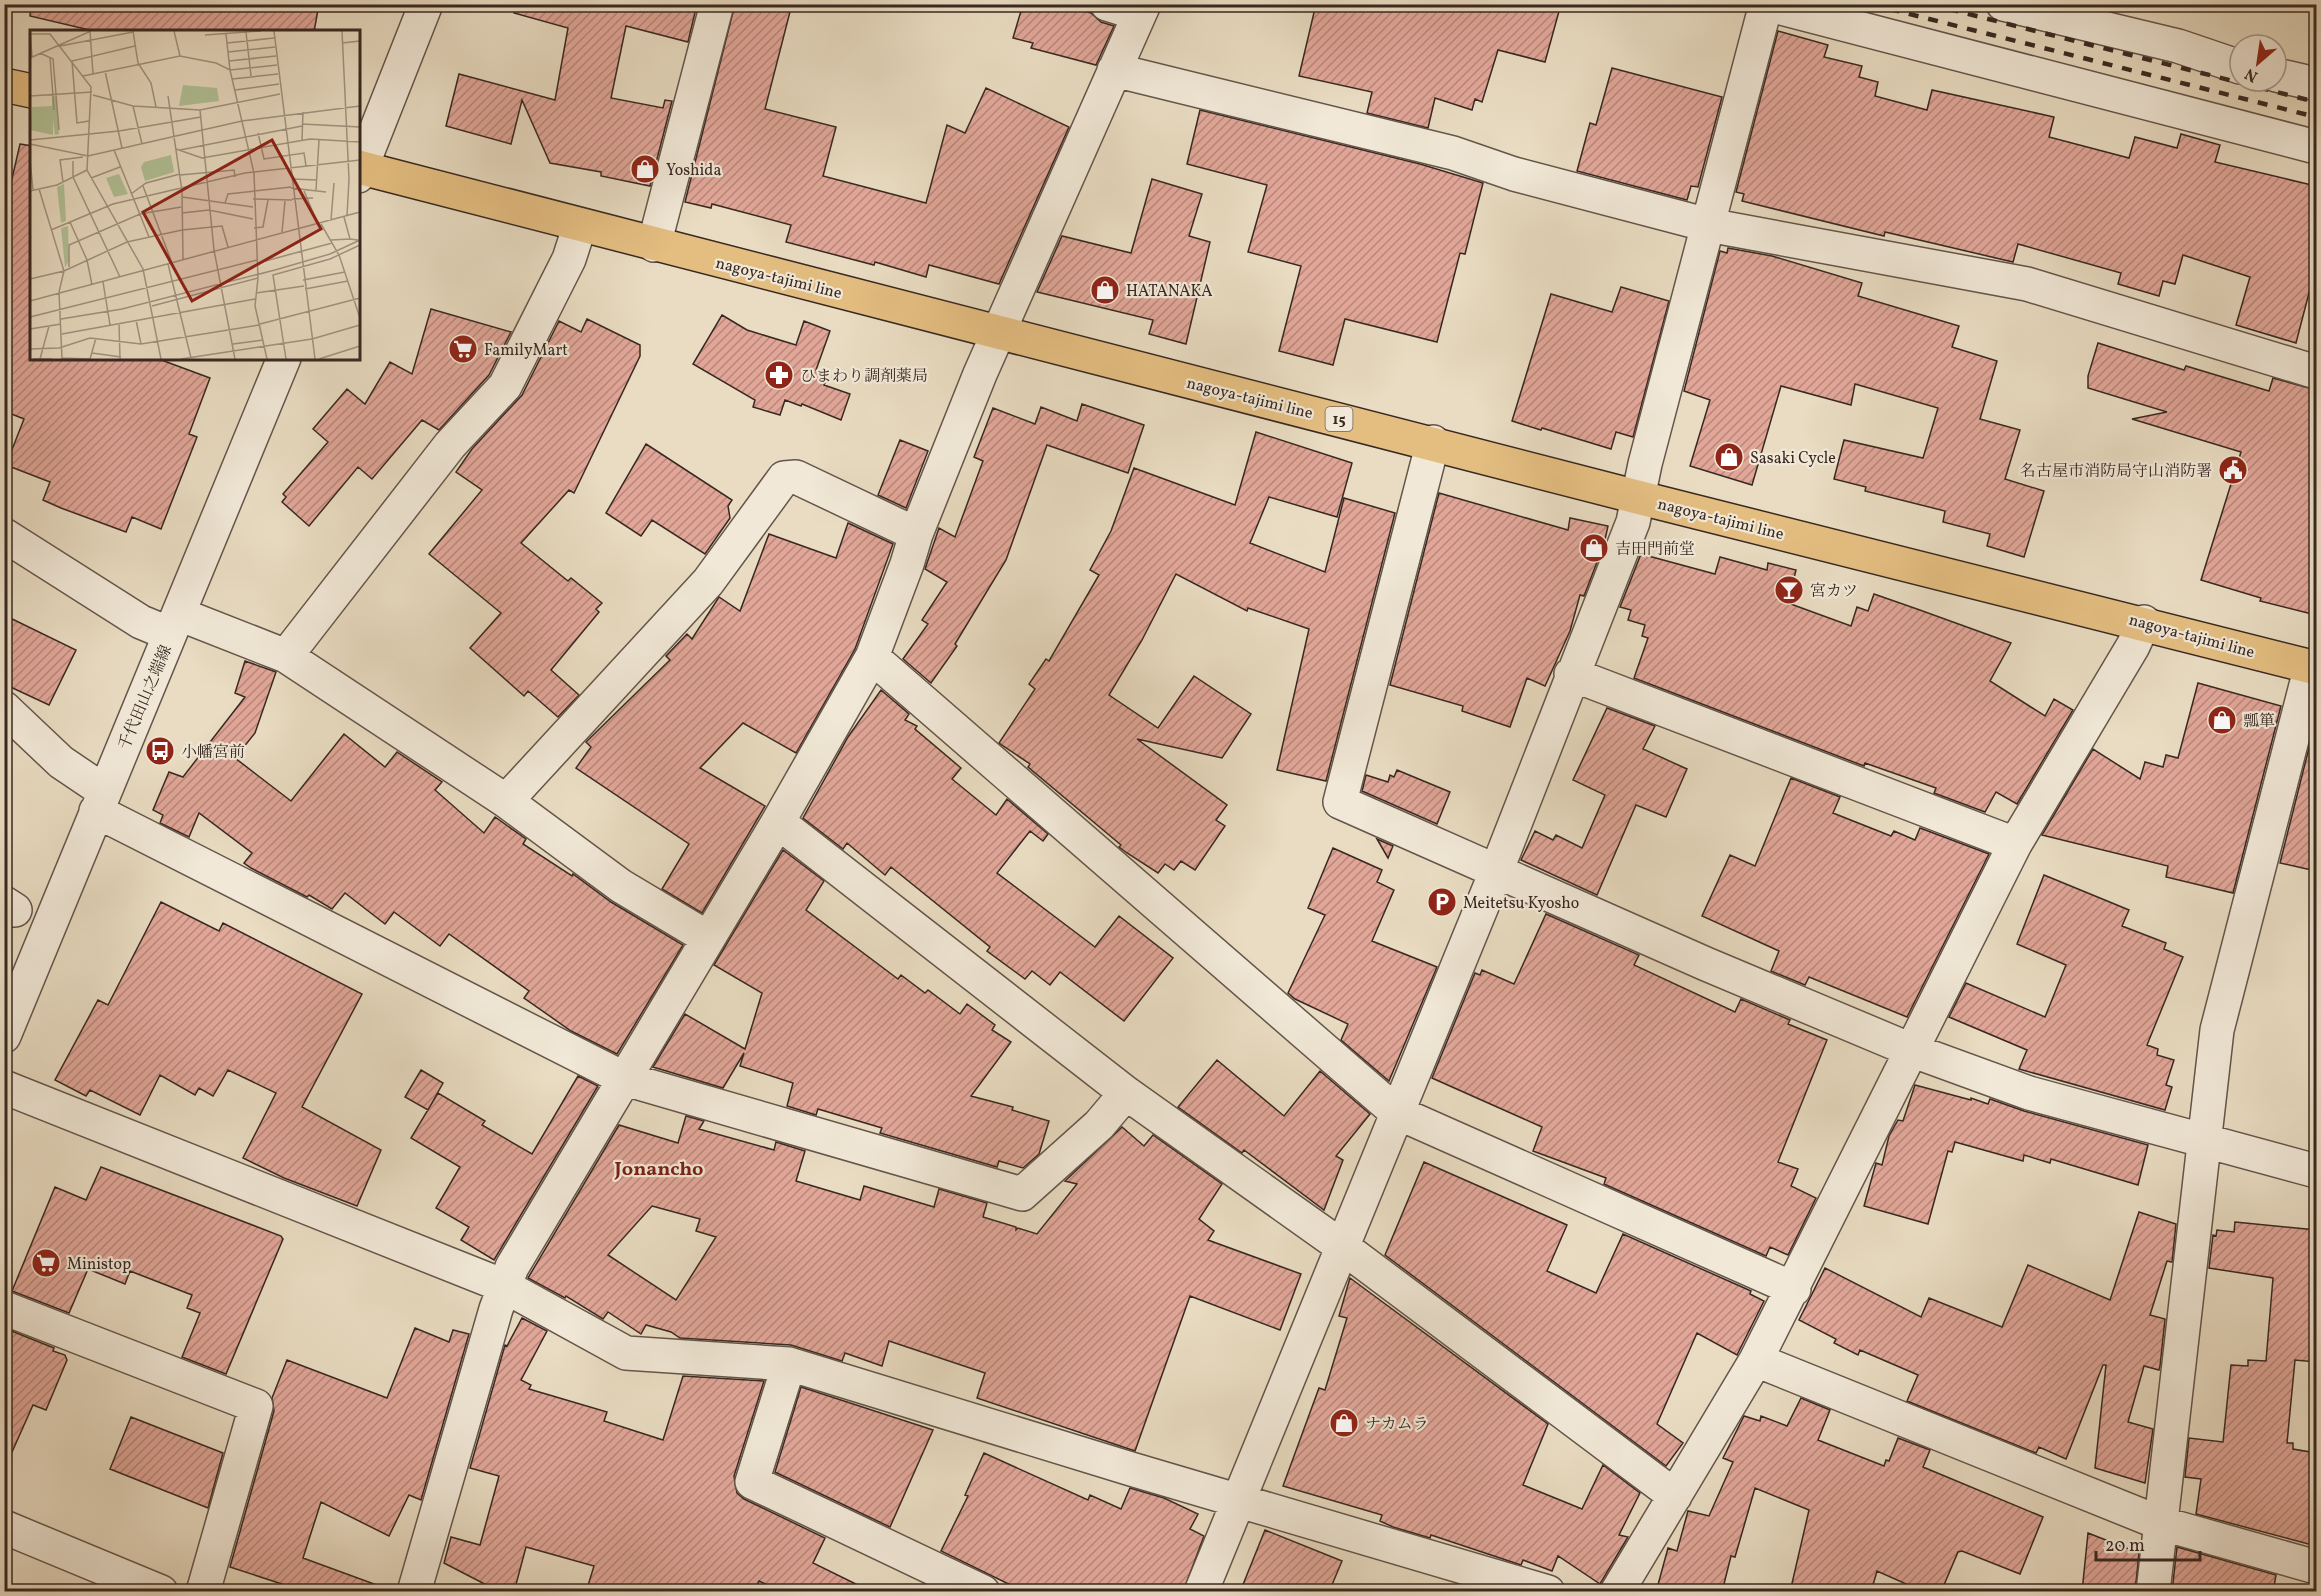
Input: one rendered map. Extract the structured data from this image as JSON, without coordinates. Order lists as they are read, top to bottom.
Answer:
{
  "streets": {
    "main road": ["nagoya-tajimi line", "15"],
    "street": ["千代田山之端線"]
  },
  "districts": ["Jonancho"],
  "places": {
    "shop": [
      "Yoshida",
      "HATANAKA",
      "Sasaki Cycle",
      "吉田門前堂",
      "瓢箪",
      "ナカムラ"
    ],
    "supermarket": ["FamilyMart", "Ministop"],
    "pharmacy": ["ひまわり調剤薬局"],
    "public building": ["名古屋市消防局守山消防署"],
    "bar": ["宮カツ"],
    "bus stop": ["小幡宮前"],
    "parking": ["Meitetsu Kyosho"]
  },
  "scale_bar": "20 m",
  "north": "bottom left"
}
